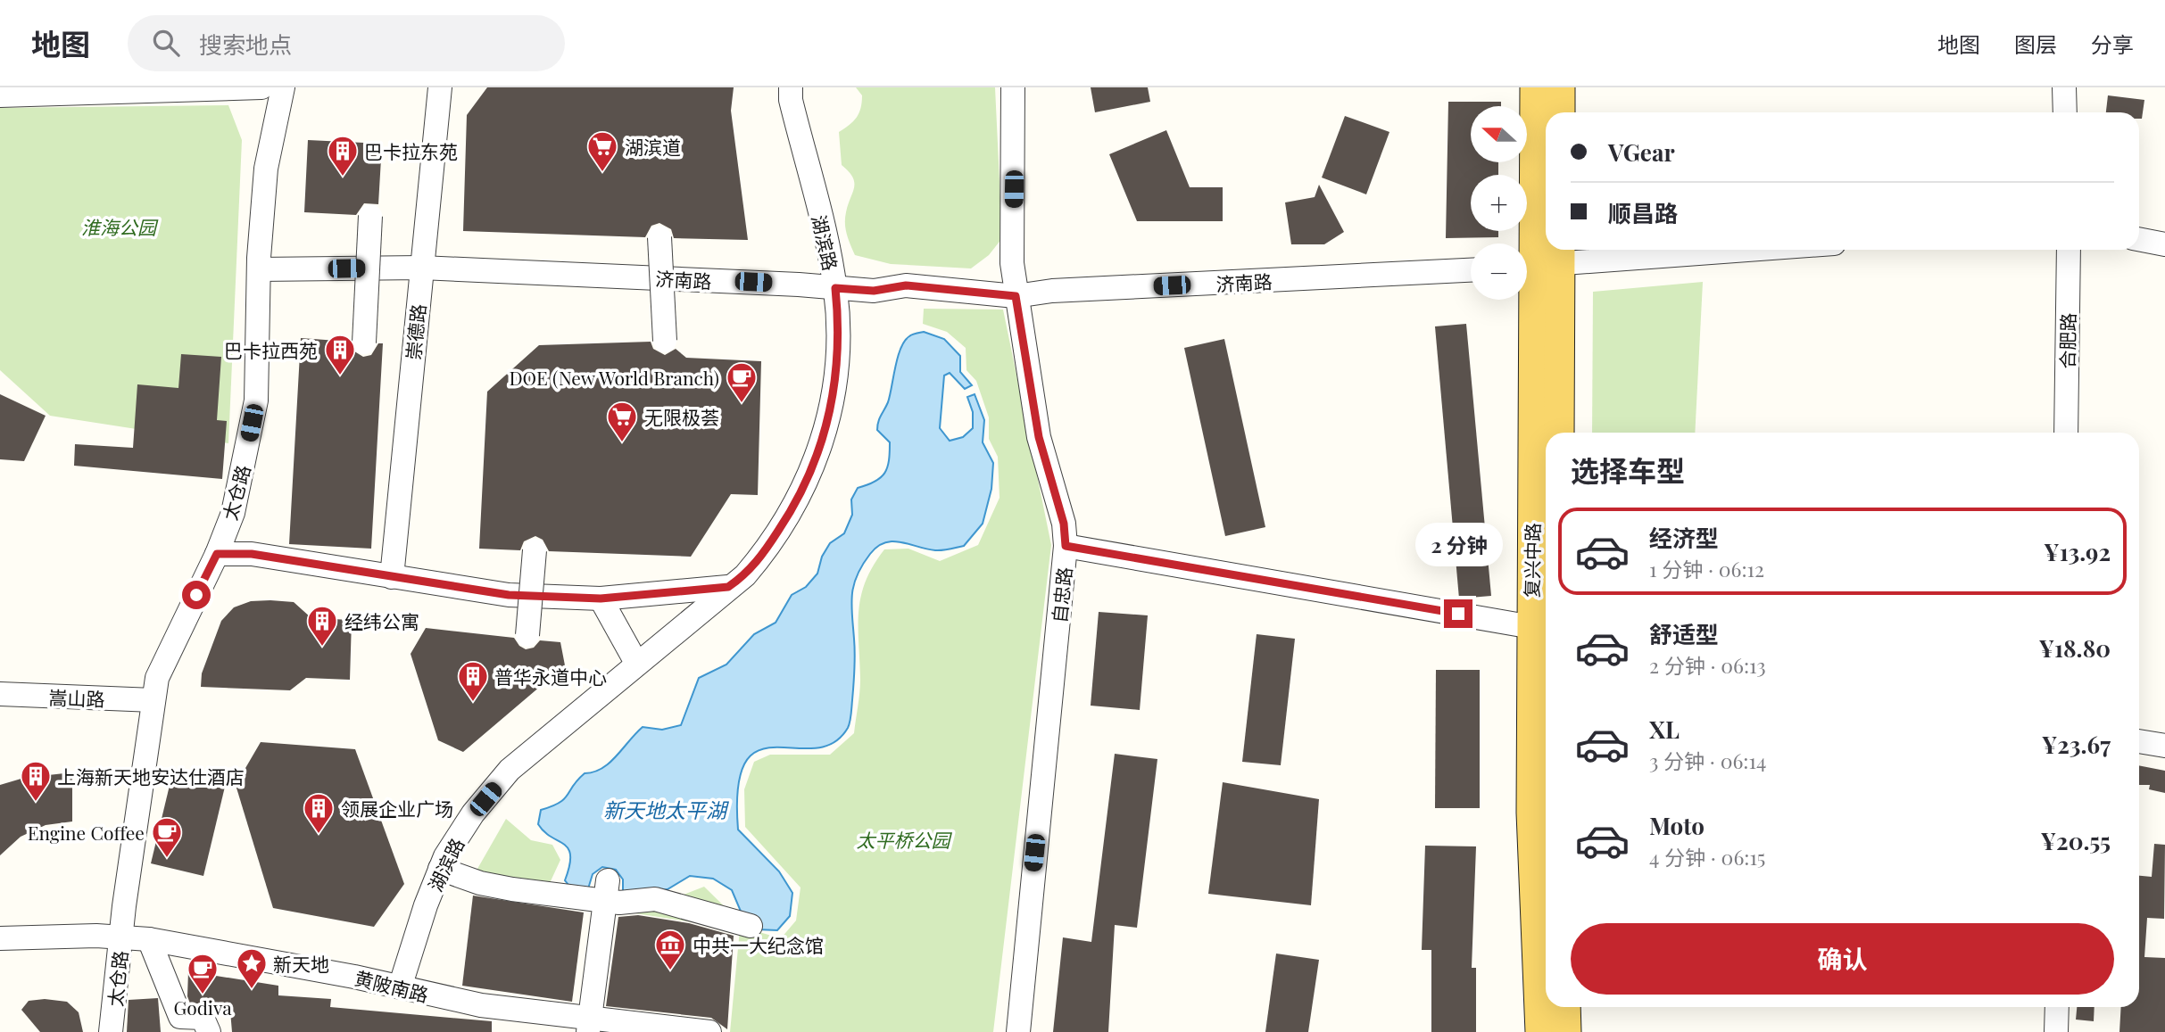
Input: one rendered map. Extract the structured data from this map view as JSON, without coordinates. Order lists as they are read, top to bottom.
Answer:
{
  "streets": {
    "main road": ["复兴中路"],
    "street": [
      "湖滨路",
      "济南路",
      "崇德路",
      "合肥路",
      "太仓路",
      "自忠路",
      "嵩山路",
      "黄陂南路"
    ]
  },
  "crossings": [
    ["湖滨路", "济南路"],
    ["湖滨路", "黄陂南路"],
    ["济南路", "崇德路"],
    ["济南路", "太仓路"],
    ["济南路", "自忠路"],
    ["太仓路", "嵩山路"],
    ["太仓路", "黄陂南路"]
  ],
  "water": ["新天地太平湖"],
  "parks": ["淮海公园", "太平桥公园"],
  "places": {
    "supermarket": ["湖滨道", "无限极荟"],
    "building": [
      "巴卡拉东苑",
      "巴卡拉西苑",
      "经纬公寓",
      "普华永道中心",
      "上海新天地安达仕酒店",
      "领展企业广场"
    ],
    "cafe": ["DOE (New World Branch)", "Engine Coffee", "Godiva"],
    "museum": ["中共一大纪念馆"],
    "place": ["新天地"]
  },
  "north": "left",
  "page": {
    "header": "地图",
    "search": "搜索地点",
    "nav": ["地图", "图层", "分享"],
    "map_buttons": ["+", "−"],
    "banner": ["VGear", "顺昌路"],
    "heading": "选择车型",
    "list": [
      {
        "name": "经济型",
        "note": "1 分钟 · 06:12",
        "value": "¥13.92"
      },
      {
        "name": "舒适型",
        "note": "2 分钟 · 06:13",
        "value": "¥18.80"
      },
      {
        "name": "XL",
        "note": "3 分钟 · 06:14",
        "value": "¥23.67"
      },
      {
        "name": "Moto",
        "note": "4 分钟 · 06:15",
        "value": "¥20.55"
      }
    ],
    "bubble": "2 分钟",
    "buttons": "确认"
  }
}
